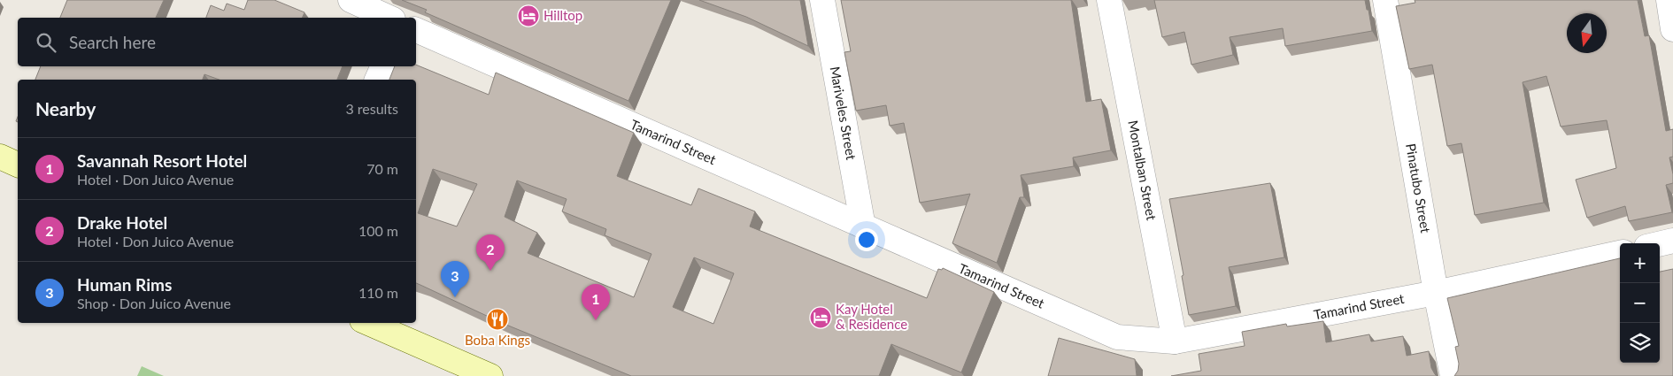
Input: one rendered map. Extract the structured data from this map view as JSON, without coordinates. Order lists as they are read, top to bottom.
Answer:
{
  "streets": {
    "street": [
      "Mariveles Street",
      "Tamarind Street",
      "Montalban Street",
      "Pinatubo Street"
    ]
  },
  "crossings": [
    ["Mariveles Street", "Tamarind Street"],
    ["Tamarind Street", "Montalban Street"],
    ["Tamarind Street", "Pinatubo Street"]
  ],
  "places": {
    "hotel": ["Hilltop", "Kay Hotel & Residence"],
    "restaurant": ["Boba Kings"]
  },
  "north": "bottom",
  "page": {
    "search": "Search here",
    "heading": ["Nearby", "3 results"],
    "list": [
      {
        "mark": "1",
        "name": "Savannah Resort Hotel",
        "note": "Hotel · Don Juico Avenue",
        "value": "70 m"
      },
      {
        "mark": "2",
        "name": "Drake Hotel",
        "note": "Hotel · Don Juico Avenue",
        "value": "100 m"
      },
      {
        "mark": "3",
        "name": "Human Rims",
        "note": "Shop · Don Juico Avenue",
        "value": "110 m"
      }
    ],
    "pins": ["2", "3", "1"],
    "map_buttons": ["+", "−"]
  }
}
